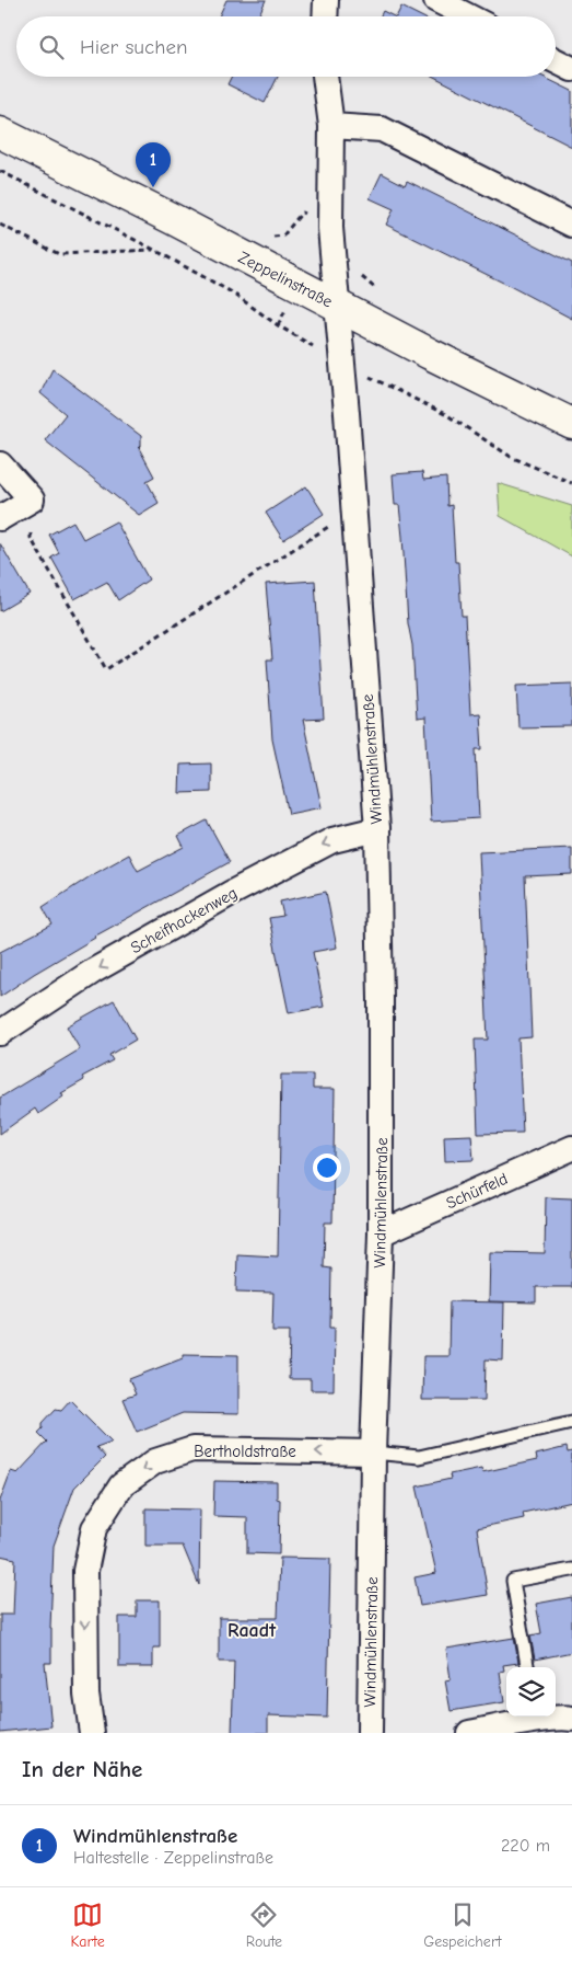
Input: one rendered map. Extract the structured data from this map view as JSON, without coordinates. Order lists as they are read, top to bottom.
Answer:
{
  "streets": {
    "main road": ["Zeppelinstraße"],
    "street": [
      "Windmühlenstraße",
      "Scheifhackenweg",
      "Schürfeld",
      "Bertholdstraße"
    ]
  },
  "crossings": [
    ["Zeppelinstraße", "Windmühlenstraße"],
    ["Windmühlenstraße", "Scheifhackenweg"],
    ["Windmühlenstraße", "Schürfeld"],
    ["Windmühlenstraße", "Bertholdstraße"]
  ],
  "one_way": ["Scheifhackenweg"],
  "districts": ["Raadt"],
  "page": {
    "search": "Hier suchen",
    "pins": "1",
    "heading": "In der Nähe",
    "list": [
      {
        "mark": "1",
        "name": "Windmühlenstraße",
        "note": "Haltestelle · Zeppelinstraße",
        "value": "220 m"
      }
    ],
    "nav": ["Karte", "Route", "Gespeichert"]
  }
}
